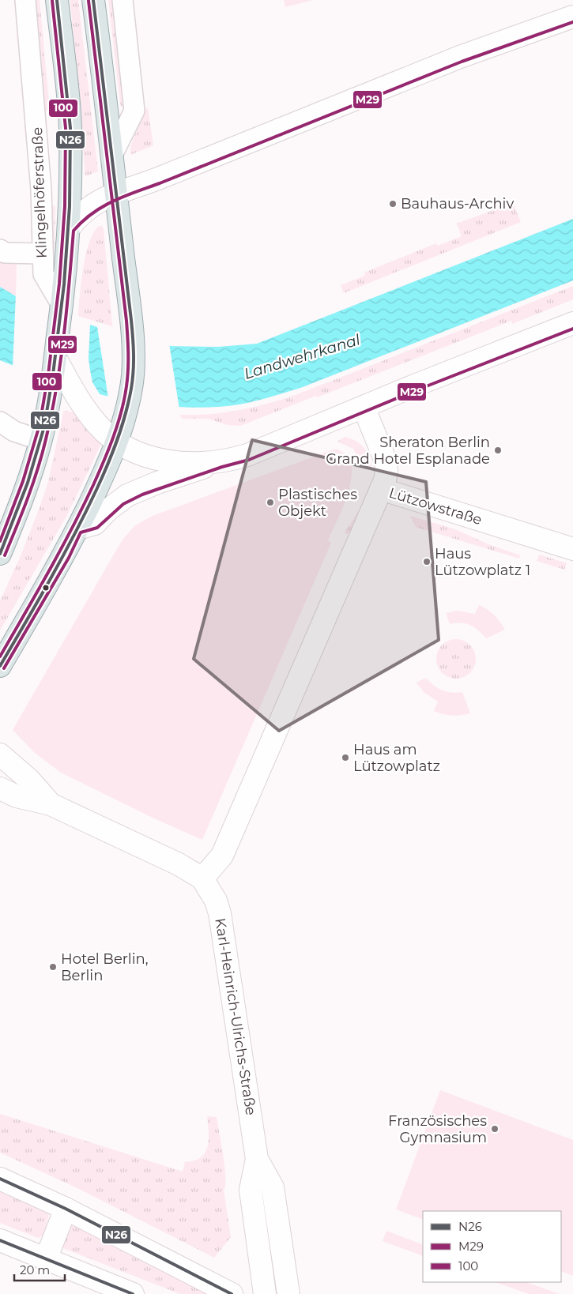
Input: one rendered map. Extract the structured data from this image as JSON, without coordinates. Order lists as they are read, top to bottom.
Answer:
{
  "streets": {
    "main road": ["Klingelhöferstraße", "Lützowstraße", "Karl-Heinrich-Ulrichs-Straße"]
  },
  "water": ["Landwehrkanal"],
  "places": [
    "Bauhaus-Archiv",
    "Sheraton Berlin Grand Hotel Esplanade",
    "Plastisches Objekt",
    "Haus Lützowplatz 1",
    "Haus am Lützowplatz",
    "Hotel Berlin, Berlin",
    "Französisches Gymnasium"
  ],
  "lines": ["transit line N26", "transit line 100", "transit line M29"],
  "legend": ["N26", "M29", "100"],
  "scale_bar": "20 m"
}
